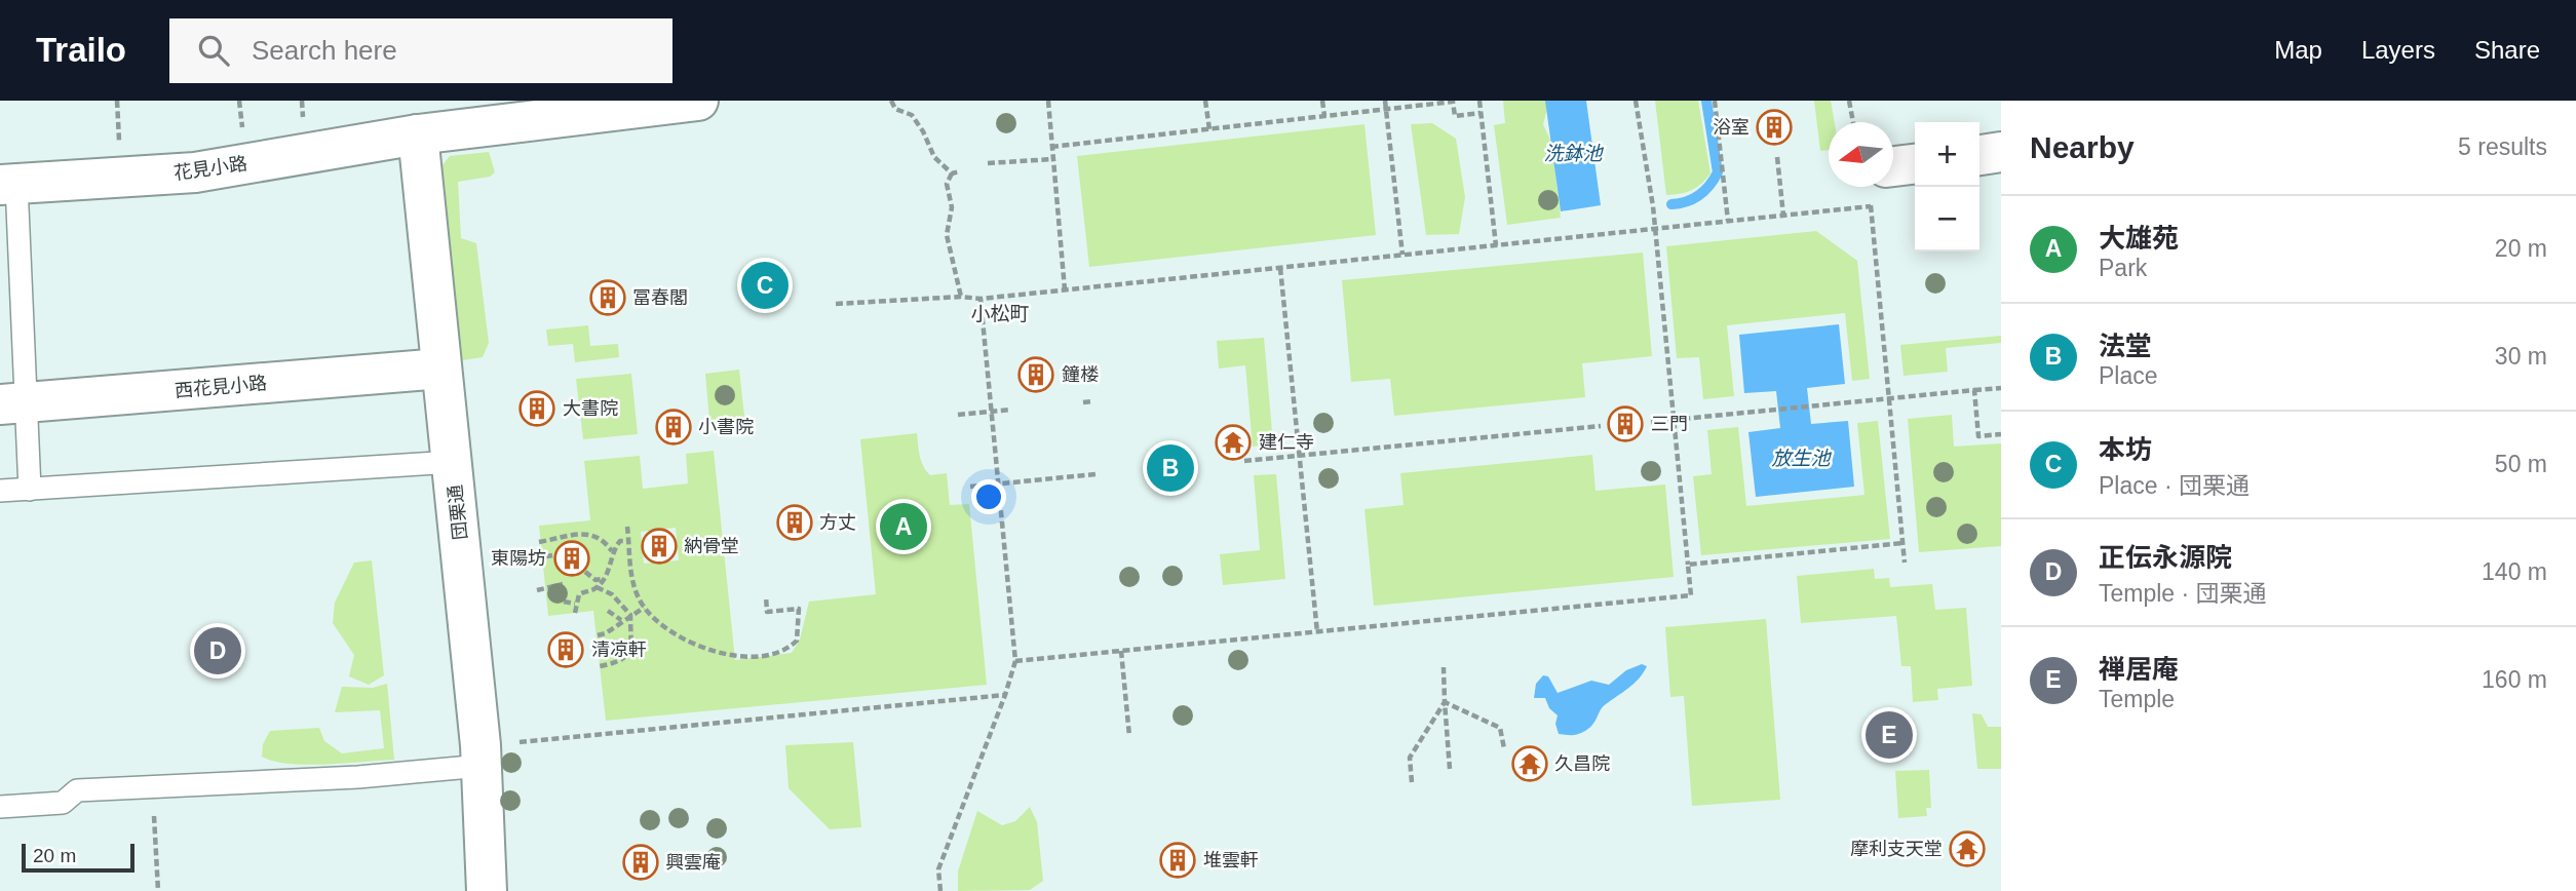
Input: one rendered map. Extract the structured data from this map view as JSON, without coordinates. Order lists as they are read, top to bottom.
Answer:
{
  "streets": {
    "street": ["花見小路", "西花見小路", "団栗通"]
  },
  "crossings": [
    ["花見小路", "団栗通"],
    ["西花見小路", "団栗通"]
  ],
  "districts": ["小松町"],
  "water": ["洗鉢池", "放生池"],
  "places": {
    "building": [
      "浴室",
      "冨春閣",
      "鐘楼",
      "大書院",
      "三門",
      "小書院",
      "方丈",
      "納骨堂",
      "東陽坊",
      "清凉軒",
      "堆雲軒",
      "興雲庵"
    ],
    "temple": ["建仁寺", "久昌院", "摩利支天堂"]
  },
  "scale_bar": "20 m",
  "north": "left",
  "page": {
    "header": "Trailo",
    "search": "Search here",
    "nav": ["Map", "Layers", "Share"],
    "heading": ["Nearby", "5 results"],
    "map_buttons": ["+", "−"],
    "list": [
      {
        "mark": "A",
        "name": "大雄苑",
        "note": "Park",
        "value": "20 m"
      },
      {
        "mark": "B",
        "name": "法堂",
        "note": "Place",
        "value": "30 m"
      },
      {
        "mark": "C",
        "name": "本坊",
        "note": "Place · 団栗通",
        "value": "50 m"
      },
      {
        "mark": "D",
        "name": "正伝永源院",
        "note": "Temple · 団栗通",
        "value": "140 m"
      },
      {
        "mark": "E",
        "name": "禅居庵",
        "note": "Temple",
        "value": "160 m"
      }
    ],
    "pins": [
      "C",
      "B",
      "A",
      "D",
      "E"
    ],
    "scale": "20 m"
  }
}
